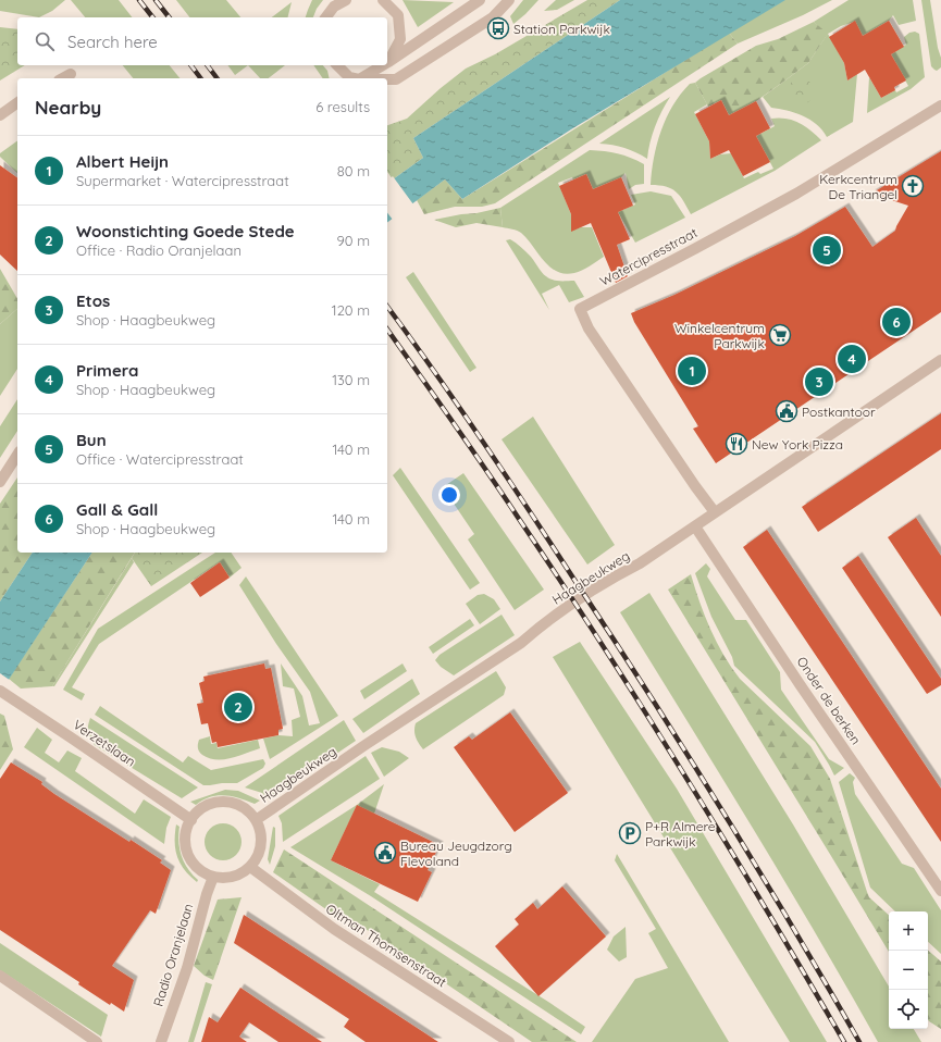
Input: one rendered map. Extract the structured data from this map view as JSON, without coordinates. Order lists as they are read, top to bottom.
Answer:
{
  "streets": {
    "street": [
      "Watercipresstraat",
      "Haagbeukweg",
      "Onder de berken",
      "Verzetslaan",
      "Oltman Thomsenstraat",
      "Radio Oranjelaan"
    ]
  },
  "crossings": [
    ["Watercipresstraat", "Haagbeukweg"],
    ["Haagbeukweg", "Onder de berken"],
    ["Haagbeukweg", "Verzetslaan"],
    ["Haagbeukweg", "Oltman Thomsenstraat"],
    ["Haagbeukweg", "Radio Oranjelaan"],
    ["Verzetslaan", "Oltman Thomsenstraat"],
    ["Verzetslaan", "Radio Oranjelaan"],
    ["Oltman Thomsenstraat", "Radio Oranjelaan"]
  ],
  "places": {
    "bus stop": ["Station Parkwijk"],
    "church": ["Kerkcentrum De Triangel"],
    "supermarket": ["Winkelcentrum Parkwijk"],
    "public building": ["Postkantoor", "Bureau Jeugdzorg Flevoland"],
    "restaurant": ["New York Pizza"],
    "parking": ["P+R Almere Parkwijk"]
  },
  "page": {
    "search": "Search here",
    "heading": ["Nearby", "6 results"],
    "list": [
      {
        "mark": "1",
        "name": "Albert Heijn",
        "note": "Supermarket · Watercipresstraat",
        "value": "80 m"
      },
      {
        "mark": "2",
        "name": "Woonstichting Goede Stede",
        "note": "Office · Radio Oranjelaan",
        "value": "90 m"
      },
      {
        "mark": "3",
        "name": "Etos",
        "note": "Shop · Haagbeukweg",
        "value": "120 m"
      },
      {
        "mark": "4",
        "name": "Primera",
        "note": "Shop · Haagbeukweg",
        "value": "130 m"
      },
      {
        "mark": "5",
        "name": "Bun",
        "note": "Office · Watercipresstraat",
        "value": "140 m"
      },
      {
        "mark": "6",
        "name": "Gall & Gall",
        "note": "Shop · Haagbeukweg",
        "value": "140 m"
      }
    ],
    "pins": [
      "5",
      "6",
      "4",
      "1",
      "3",
      "2"
    ],
    "map_buttons": ["+", "−"]
  }
}
